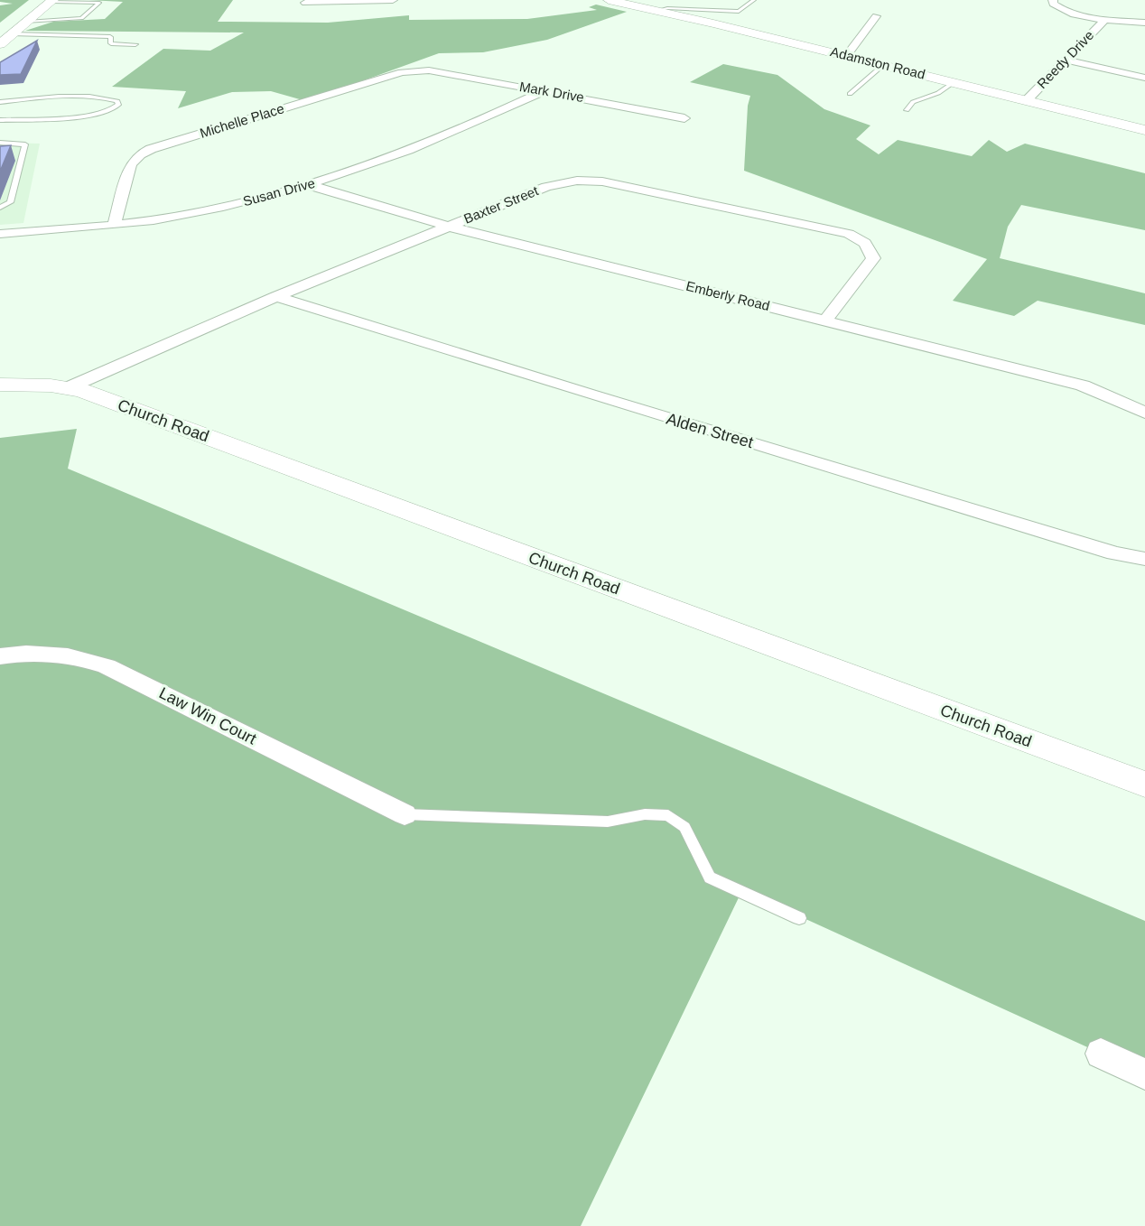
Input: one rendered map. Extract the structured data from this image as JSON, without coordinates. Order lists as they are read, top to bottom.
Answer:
{
  "streets": {
    "street": [
      "Reedy Drive",
      "Adamston Road",
      "Mark Drive",
      "Michelle Place",
      "Susan Drive",
      "Baxter Street",
      "Emberly Road",
      "Church Road",
      "Alden Street",
      "Law Win Court"
    ]
  },
  "crossings": [
    ["Reedy Drive", "Adamston Road"],
    ["Mark Drive", "Michelle Place"],
    ["Mark Drive", "Susan Drive"],
    ["Michelle Place", "Susan Drive"],
    ["Susan Drive", "Emberly Road"],
    ["Baxter Street", "Emberly Road"],
    ["Baxter Street", "Church Road"],
    ["Baxter Street", "Alden Street"]
  ]
}
